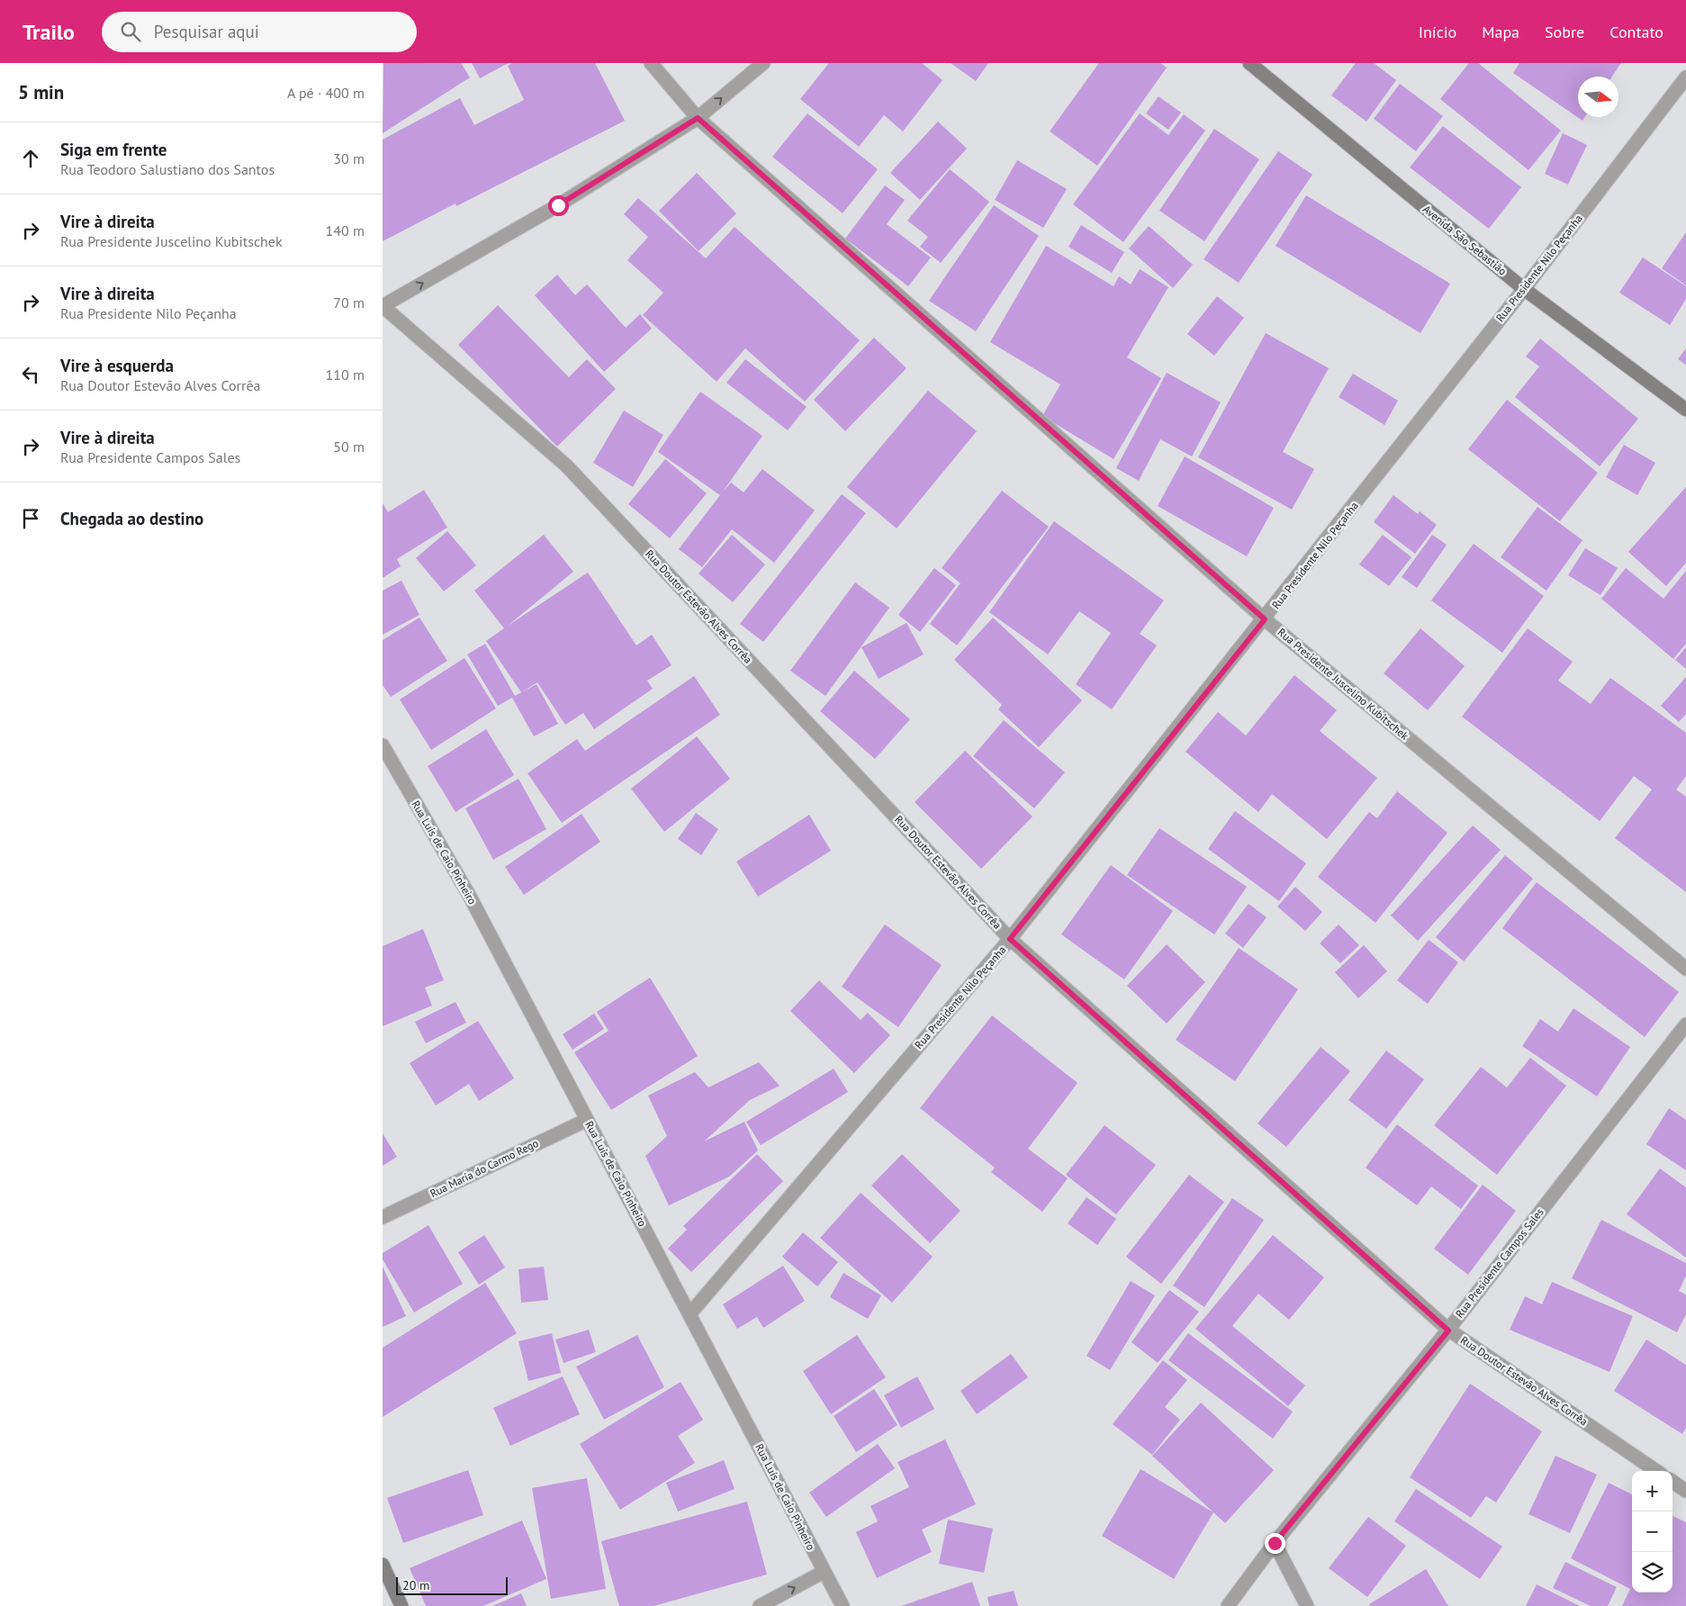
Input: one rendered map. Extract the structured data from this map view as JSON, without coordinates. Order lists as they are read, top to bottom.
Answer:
{
  "streets": {
    "street": [
      "Avenida São Sebastião",
      "Rua Presidente Nilo Peçanha",
      "Rua Doutor Estevão Alves Corrêa",
      "Rua Presidente Juscelino Kubitschek",
      "Rua Luís de Caio Pinheiro",
      "Rua María do Carmo Rego",
      "Rua Presidente Campos Sales"
    ]
  },
  "crossings": [
    ["Avenida São Sebastião", "Rua Presidente Nilo Peçanha"],
    ["Rua Presidente Nilo Peçanha", "Rua Doutor Estevão Alves Corrêa"],
    ["Rua Presidente Nilo Peçanha", "Rua Presidente Juscelino Kubitschek"],
    ["Rua Presidente Nilo Peçanha", "Rua Luís de Caio Pinheiro"],
    ["Rua Doutor Estevão Alves Corrêa", "Rua Presidente Campos Sales"],
    ["Rua Luís de Caio Pinheiro", "Rua María do Carmo Rego"]
  ],
  "scale_bar": "20 m",
  "north": "right",
  "page": {
    "header": "Trailo",
    "search": "Pesquisar aqui",
    "nav": [
      "Início",
      "Mapa",
      "Sobre",
      "Contato"
    ],
    "heading": ["5 min", "A pé · 400 m"],
    "list": [
      ["Siga em frente", "Rua Teodoro Salustiano dos Santos", "30 m"],
      ["Vire à direita", "Rua Presidente Juscelino Kubitschek", "140 m"],
      ["Vire à direita", "Rua Presidente Nilo Peçanha", "70 m"],
      ["Vire à esquerda", "Rua Doutor Estevão Alves Corrêa", "110 m"],
      ["Vire à direita", "Rua Presidente Campos Sales", "50 m"],
      "Chegada ao destino"
    ],
    "map_buttons": ["+", "−"],
    "scale": "20 m"
  }
}
